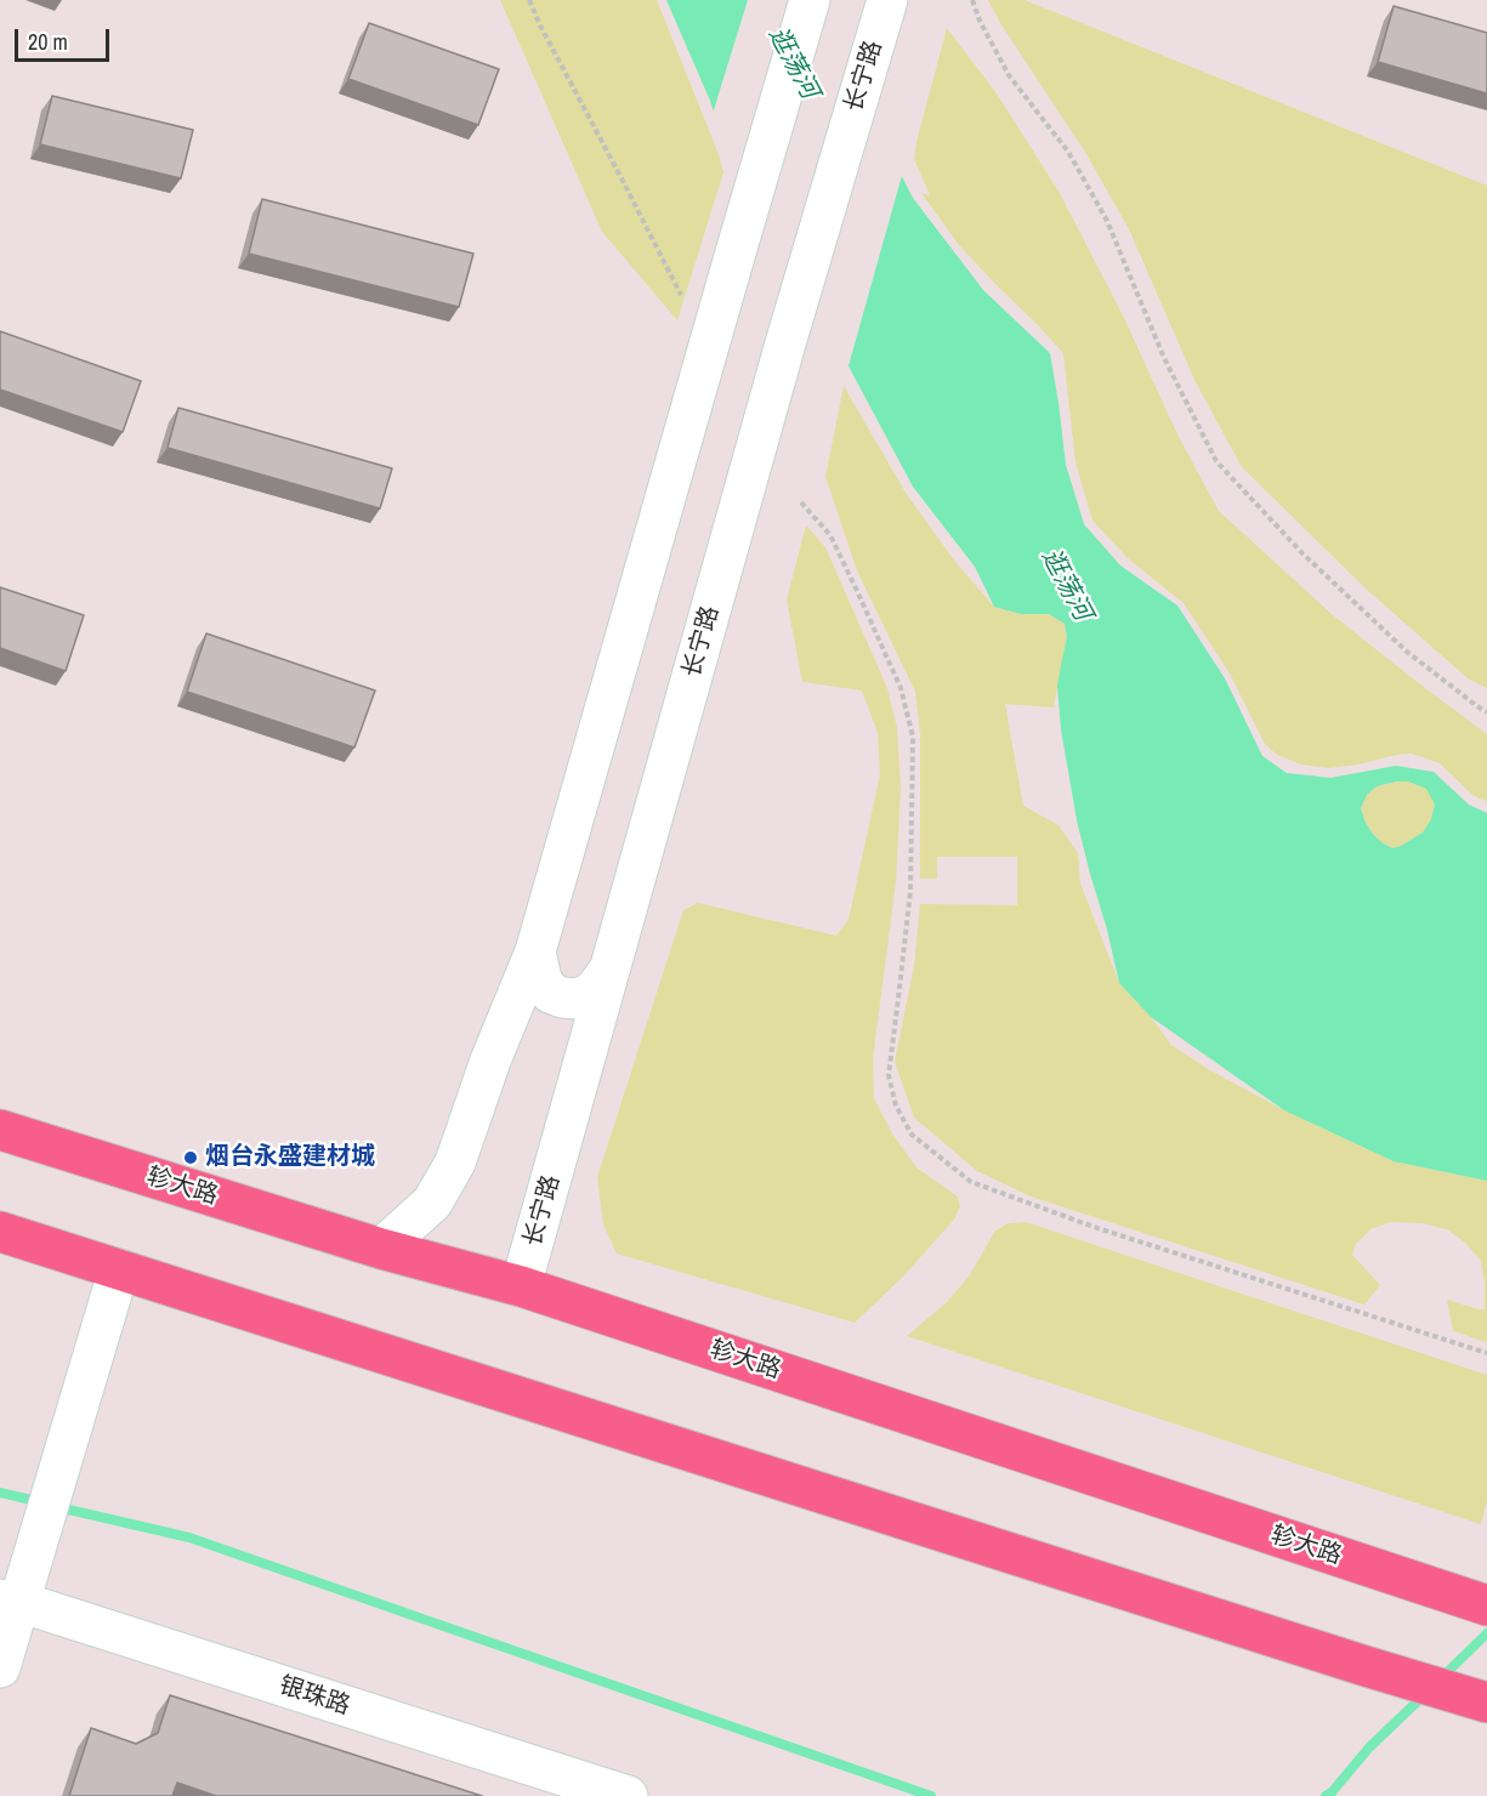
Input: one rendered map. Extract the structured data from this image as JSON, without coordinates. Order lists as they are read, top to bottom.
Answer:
{
  "streets": {
    "highway": ["轸大路"],
    "street": ["长宁路", "银珠路"]
  },
  "crossings": [
    ["长宁路", "轸大路"]
  ],
  "water": ["逛荡河"],
  "places": ["烟台永盛建材城"],
  "scale_bar": "20 m"
}
